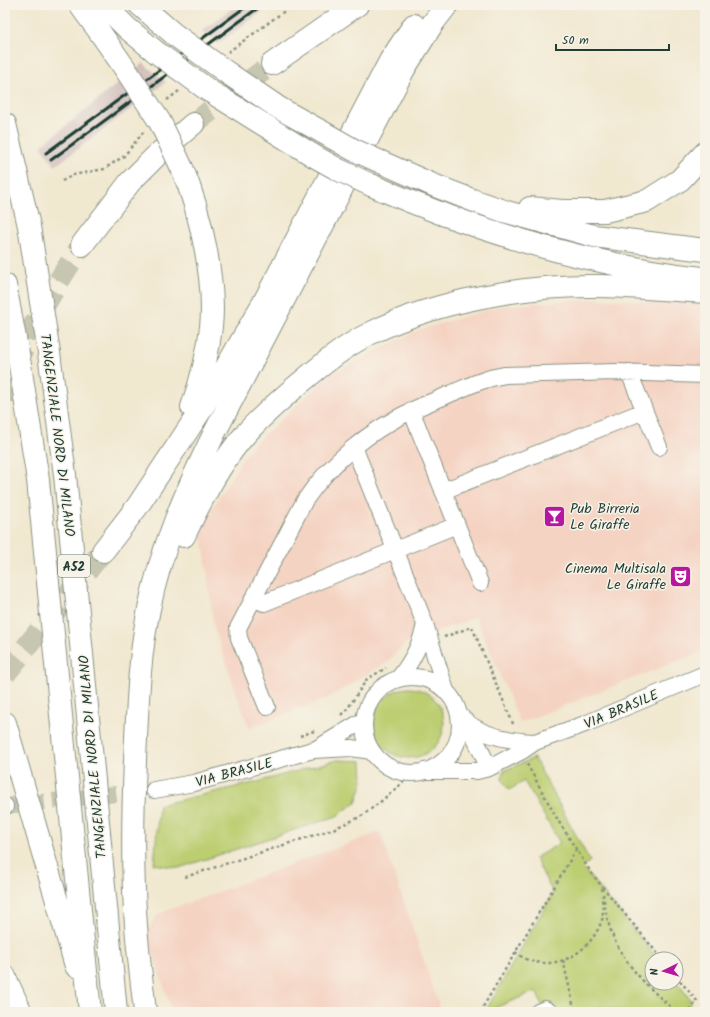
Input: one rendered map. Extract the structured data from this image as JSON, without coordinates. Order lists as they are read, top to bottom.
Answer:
{
  "streets": {
    "highway": ["TANGENZIALE NORD DI MILANO", "A52"],
    "street": ["VIA BRASILE"]
  },
  "places": {
    "bar": ["Pub Birreria Le Giraffe"],
    "theatre": ["Cinema Multisala Le Giraffe"]
  },
  "scale_bar": "50 m",
  "north": "left"
}
